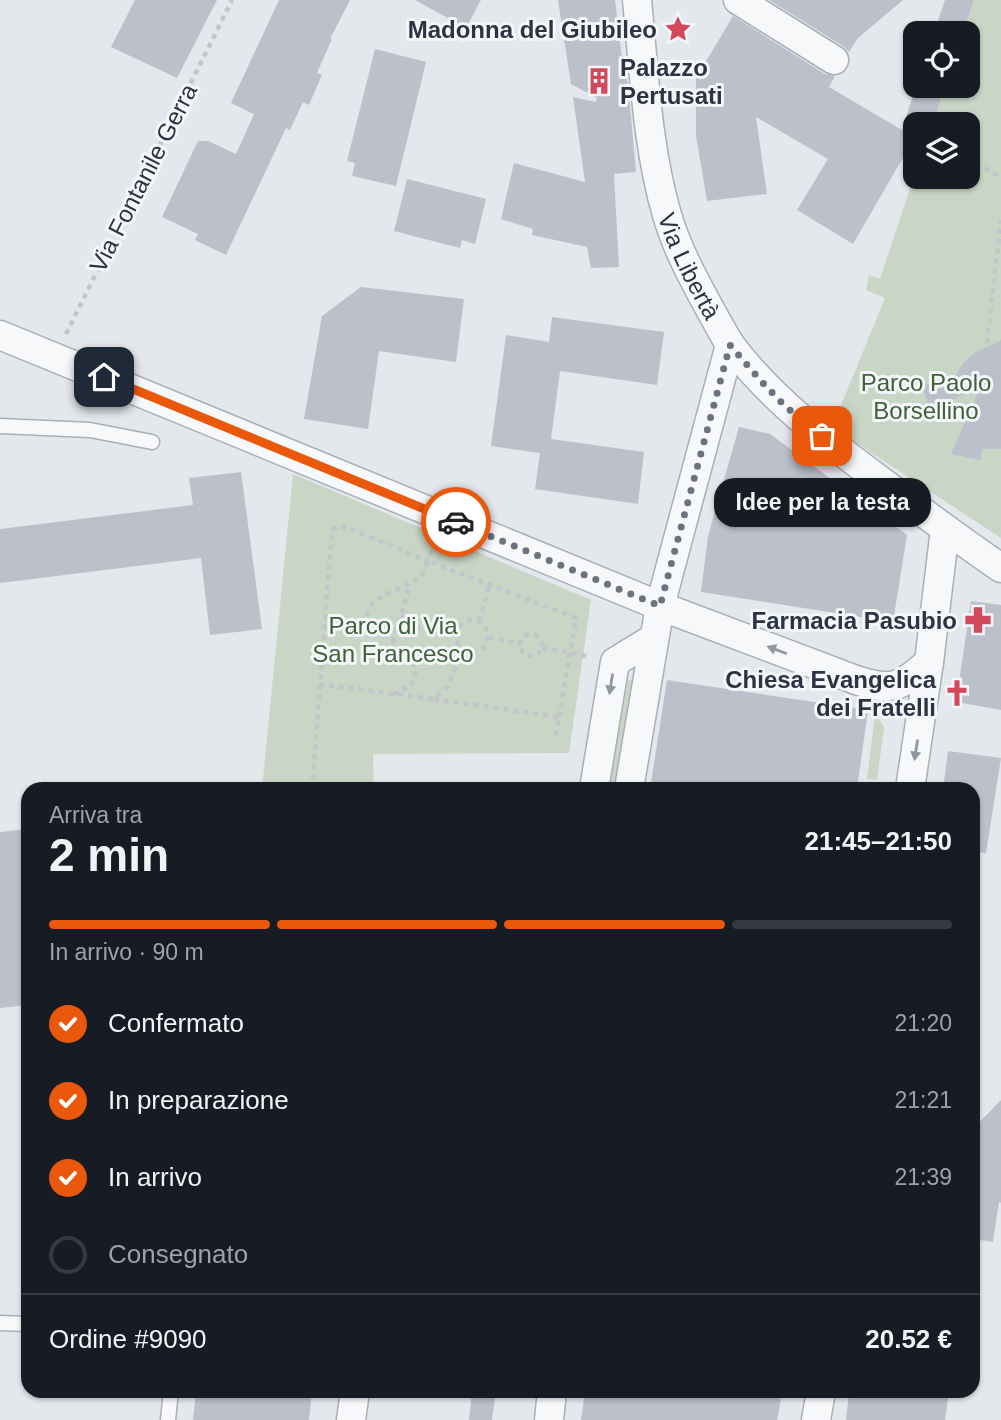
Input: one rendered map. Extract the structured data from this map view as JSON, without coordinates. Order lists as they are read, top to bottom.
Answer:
{
  "streets": {
    "street": ["Via Libertà"],
    "path": ["Via Fontanile Gerra"]
  },
  "parks": ["Parco Paolo Borsellino", "Parco di Via San Francesco"],
  "places": {
    "place": ["Madonna del Giubileo"],
    "building": ["Palazzo Pertusati"],
    "other": ["Idee per la testa"],
    "pharmacy": ["Farmacia Pasubio"],
    "church": ["Chiesa Evangelica dei Fratelli"]
  },
  "page": {
    "bubble": "Idee per la testa",
    "heading": ["2 min", "Arriva tra", "21:45–21:50"],
    "panel": ["Ordine #9090", "20.52 €"],
    "bar": "In arrivo · 90 m",
    "list": [
      ["Confermato", "21:20"],
      ["In preparazione", "21:21"],
      ["In arrivo", "21:39"],
      "Consegnato"
    ]
  }
}
